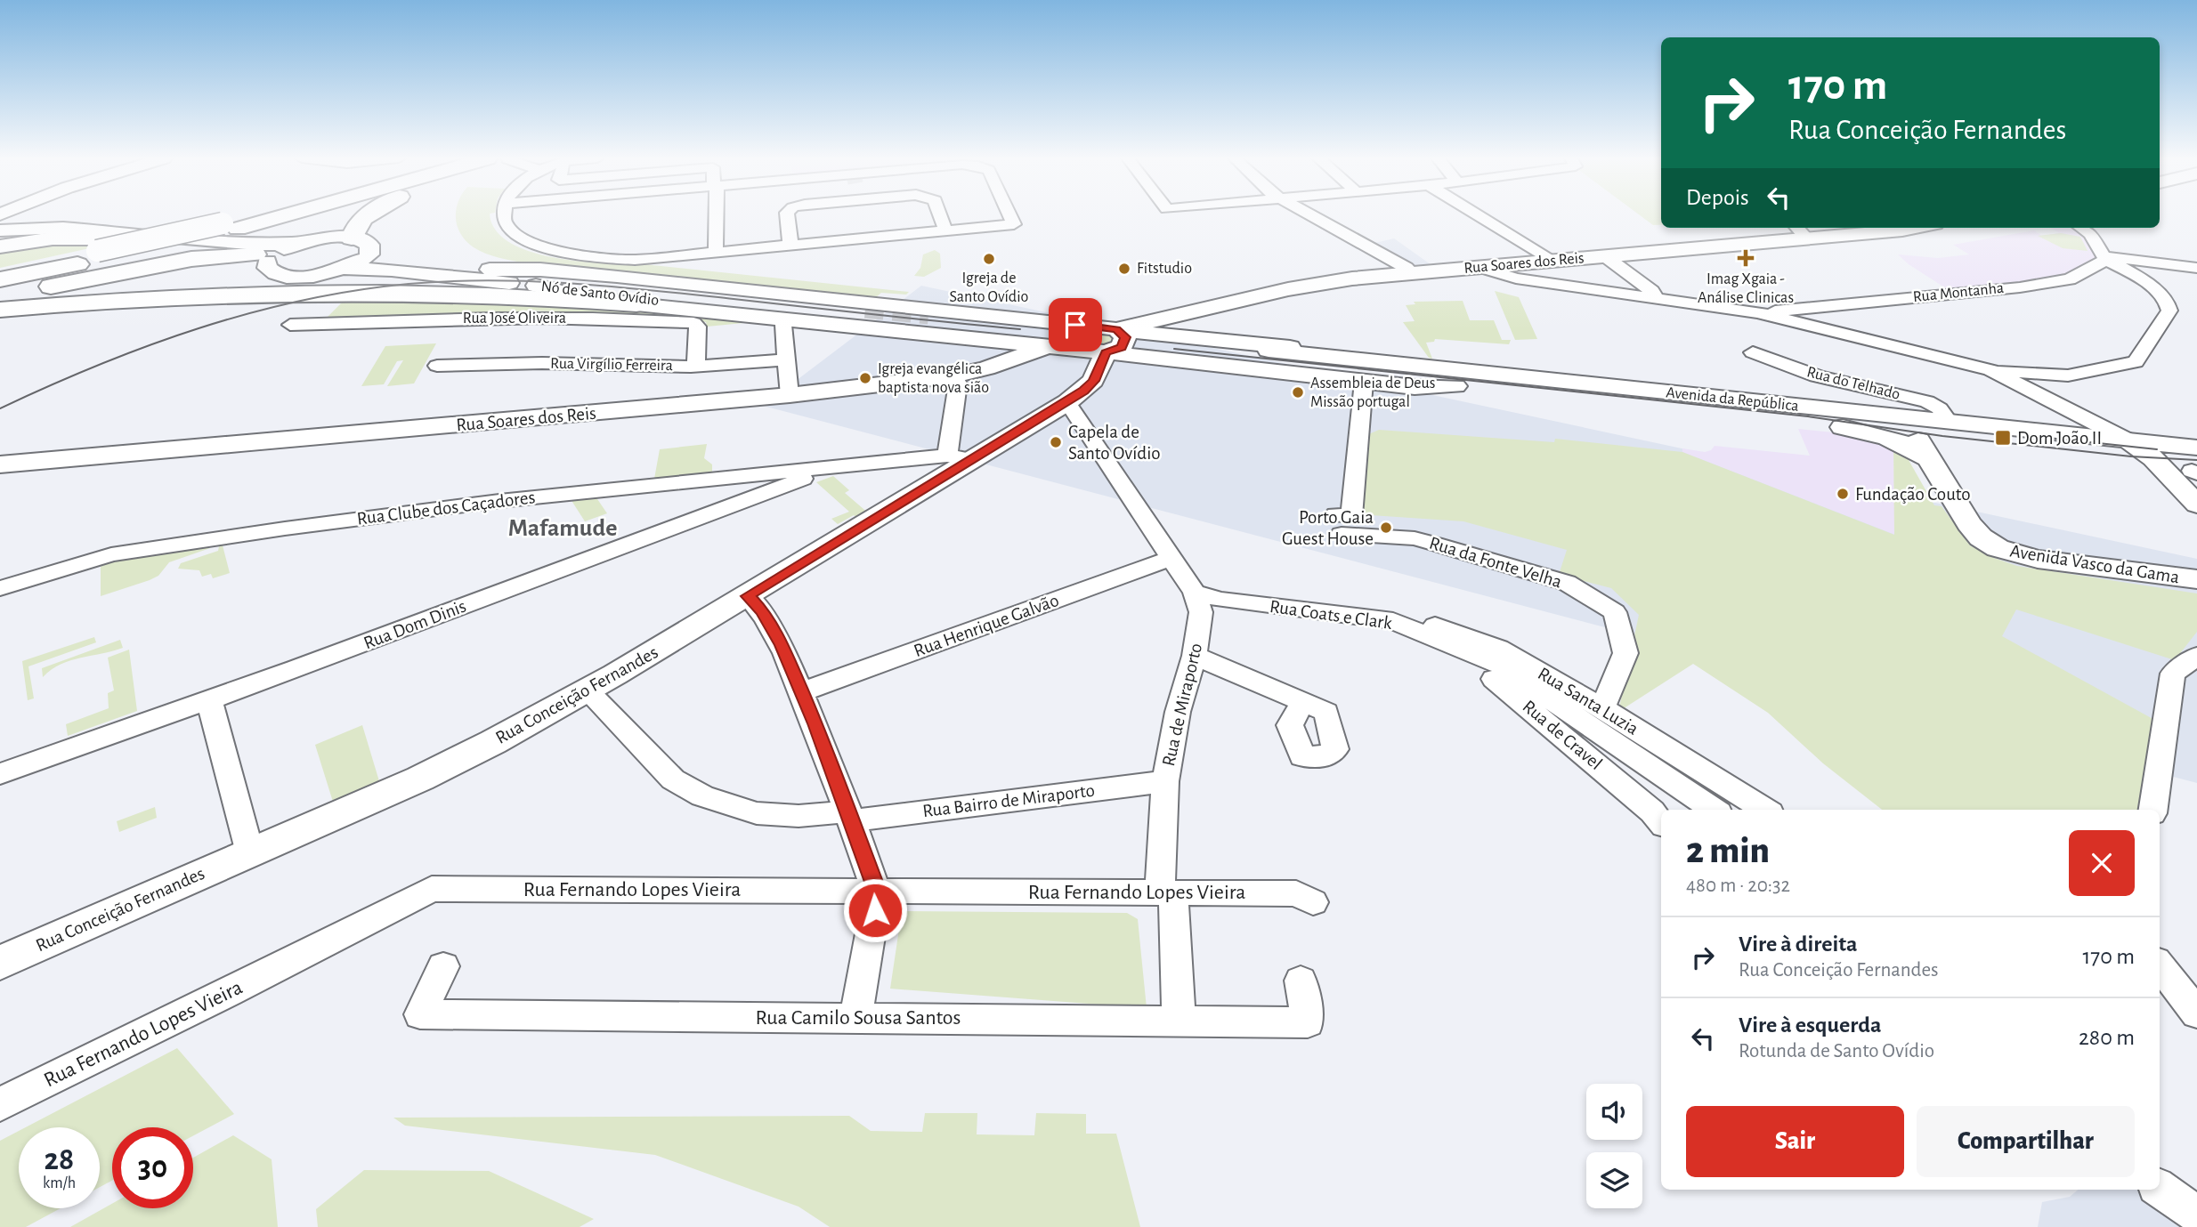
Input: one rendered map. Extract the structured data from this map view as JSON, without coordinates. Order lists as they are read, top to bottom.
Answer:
{
  "streets": {
    "main road": [
      "Rua Soares dos Reis",
      "Nó de Santo Ovídio",
      "Avenida da República",
      "Avenida Vasco da Gama",
      "Rua Conceição Fernandes"
    ],
    "street": [
      "Rua Montanha",
      "Rua José Oliveira",
      "Rua Virgílio Ferreira",
      "Rua do Telhado",
      "Rua Clube dos Caçadores",
      "Rua da Fonte Velha",
      "Rua Coats e Clark",
      "Rua Dom Dinis",
      "Rua Henrique Galvão",
      "Rua Santa Luzia",
      "Rua de Miraporto",
      "Rua de Cravel",
      "Rua Bairro de Miraporto",
      "Rua Fernando Lopes Vieira",
      "Rua Camilo Sousa Santos"
    ]
  },
  "crossings": [
    ["Rua Soares dos Reis", "Rua Conceição Fernandes"],
    ["Rua José Oliveira", "Rua Virgílio Ferreira"],
    ["Rua do Telhado", "Avenida da República"],
    ["Avenida da República", "Avenida Vasco da Gama"],
    ["Rua Clube dos Caçadores", "Rua Dom Dinis"],
    ["Rua Clube dos Caçadores", "Rua Conceição Fernandes"],
    ["Rua da Fonte Velha", "Rua Santa Luzia"],
    ["Rua Coats e Clark", "Rua Santa Luzia"],
    ["Rua Coats e Clark", "Rua de Miraporto"],
    ["Rua Coats e Clark", "Rua de Cravel"],
    ["Rua Conceição Fernandes", "Rua Bairro de Miraporto"],
    ["Rua de Miraporto", "Rua Bairro de Miraporto"],
    ["Rua de Miraporto", "Rua Fernando Lopes Vieira"],
    ["Rua de Miraporto", "Rua Camilo Sousa Santos"]
  ],
  "districts": ["Mafamude"],
  "places": {
    "health": ["Imag Xgaia - Análise Clinicas"],
    "other": [
      "Igreja de Santo Ovídio",
      "Fitstudio",
      "Igreja evangélica baptista nova sião",
      "Assembleia de Deus Missão portugal",
      "Capela de Santo Ovídio",
      "Fundação Couto",
      "Porto Gaia Guest House"
    ],
    "transit": ["Dom João II"]
  },
  "page": {
    "turn": ["170 m", "Rua Conceição Fernandes"],
    "then": "Depois",
    "heading": ["2 min", "480 m · 20:32"],
    "list": [
      {
        "name": "Vire à direita",
        "note": "Rua Conceição Fernandes",
        "value": "170 m"
      },
      {
        "name": "Vire à esquerda",
        "note": "Rotunda de Santo Ovídio",
        "value": "280 m"
      }
    ],
    "buttons": ["Sair", "Compartilhar"],
    "speed": "28 km/h",
    "limit": "30"
  }
}
